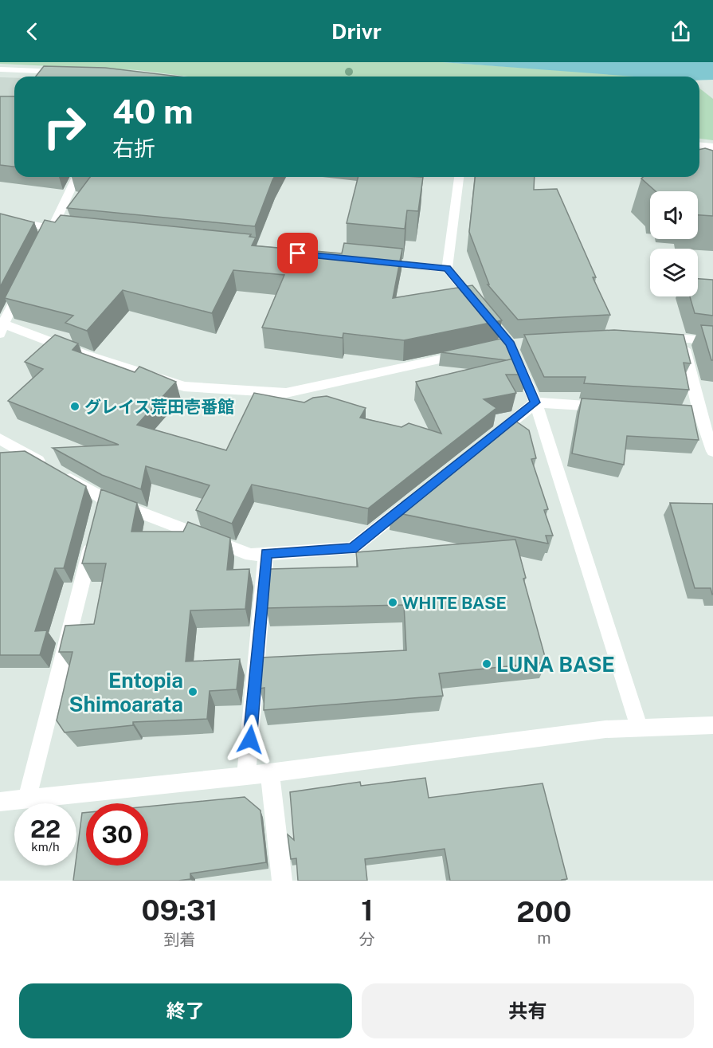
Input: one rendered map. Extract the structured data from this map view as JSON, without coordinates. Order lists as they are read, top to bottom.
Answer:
{
  "places": [
    "グレイス荒田壱番館",
    "WHITE BASE",
    "LUNA BASE",
    "Entopia Shimoarata"
  ],
  "page": {
    "header": "Drivr",
    "turn": ["40 m", "右折"],
    "speed": "22 km/h",
    "limit": "30",
    "eta": [
      "09:31",
      "到着",
      "1",
      "分",
      "200",
      "m"
    ],
    "buttons": ["終了", "共有"]
  }
}
